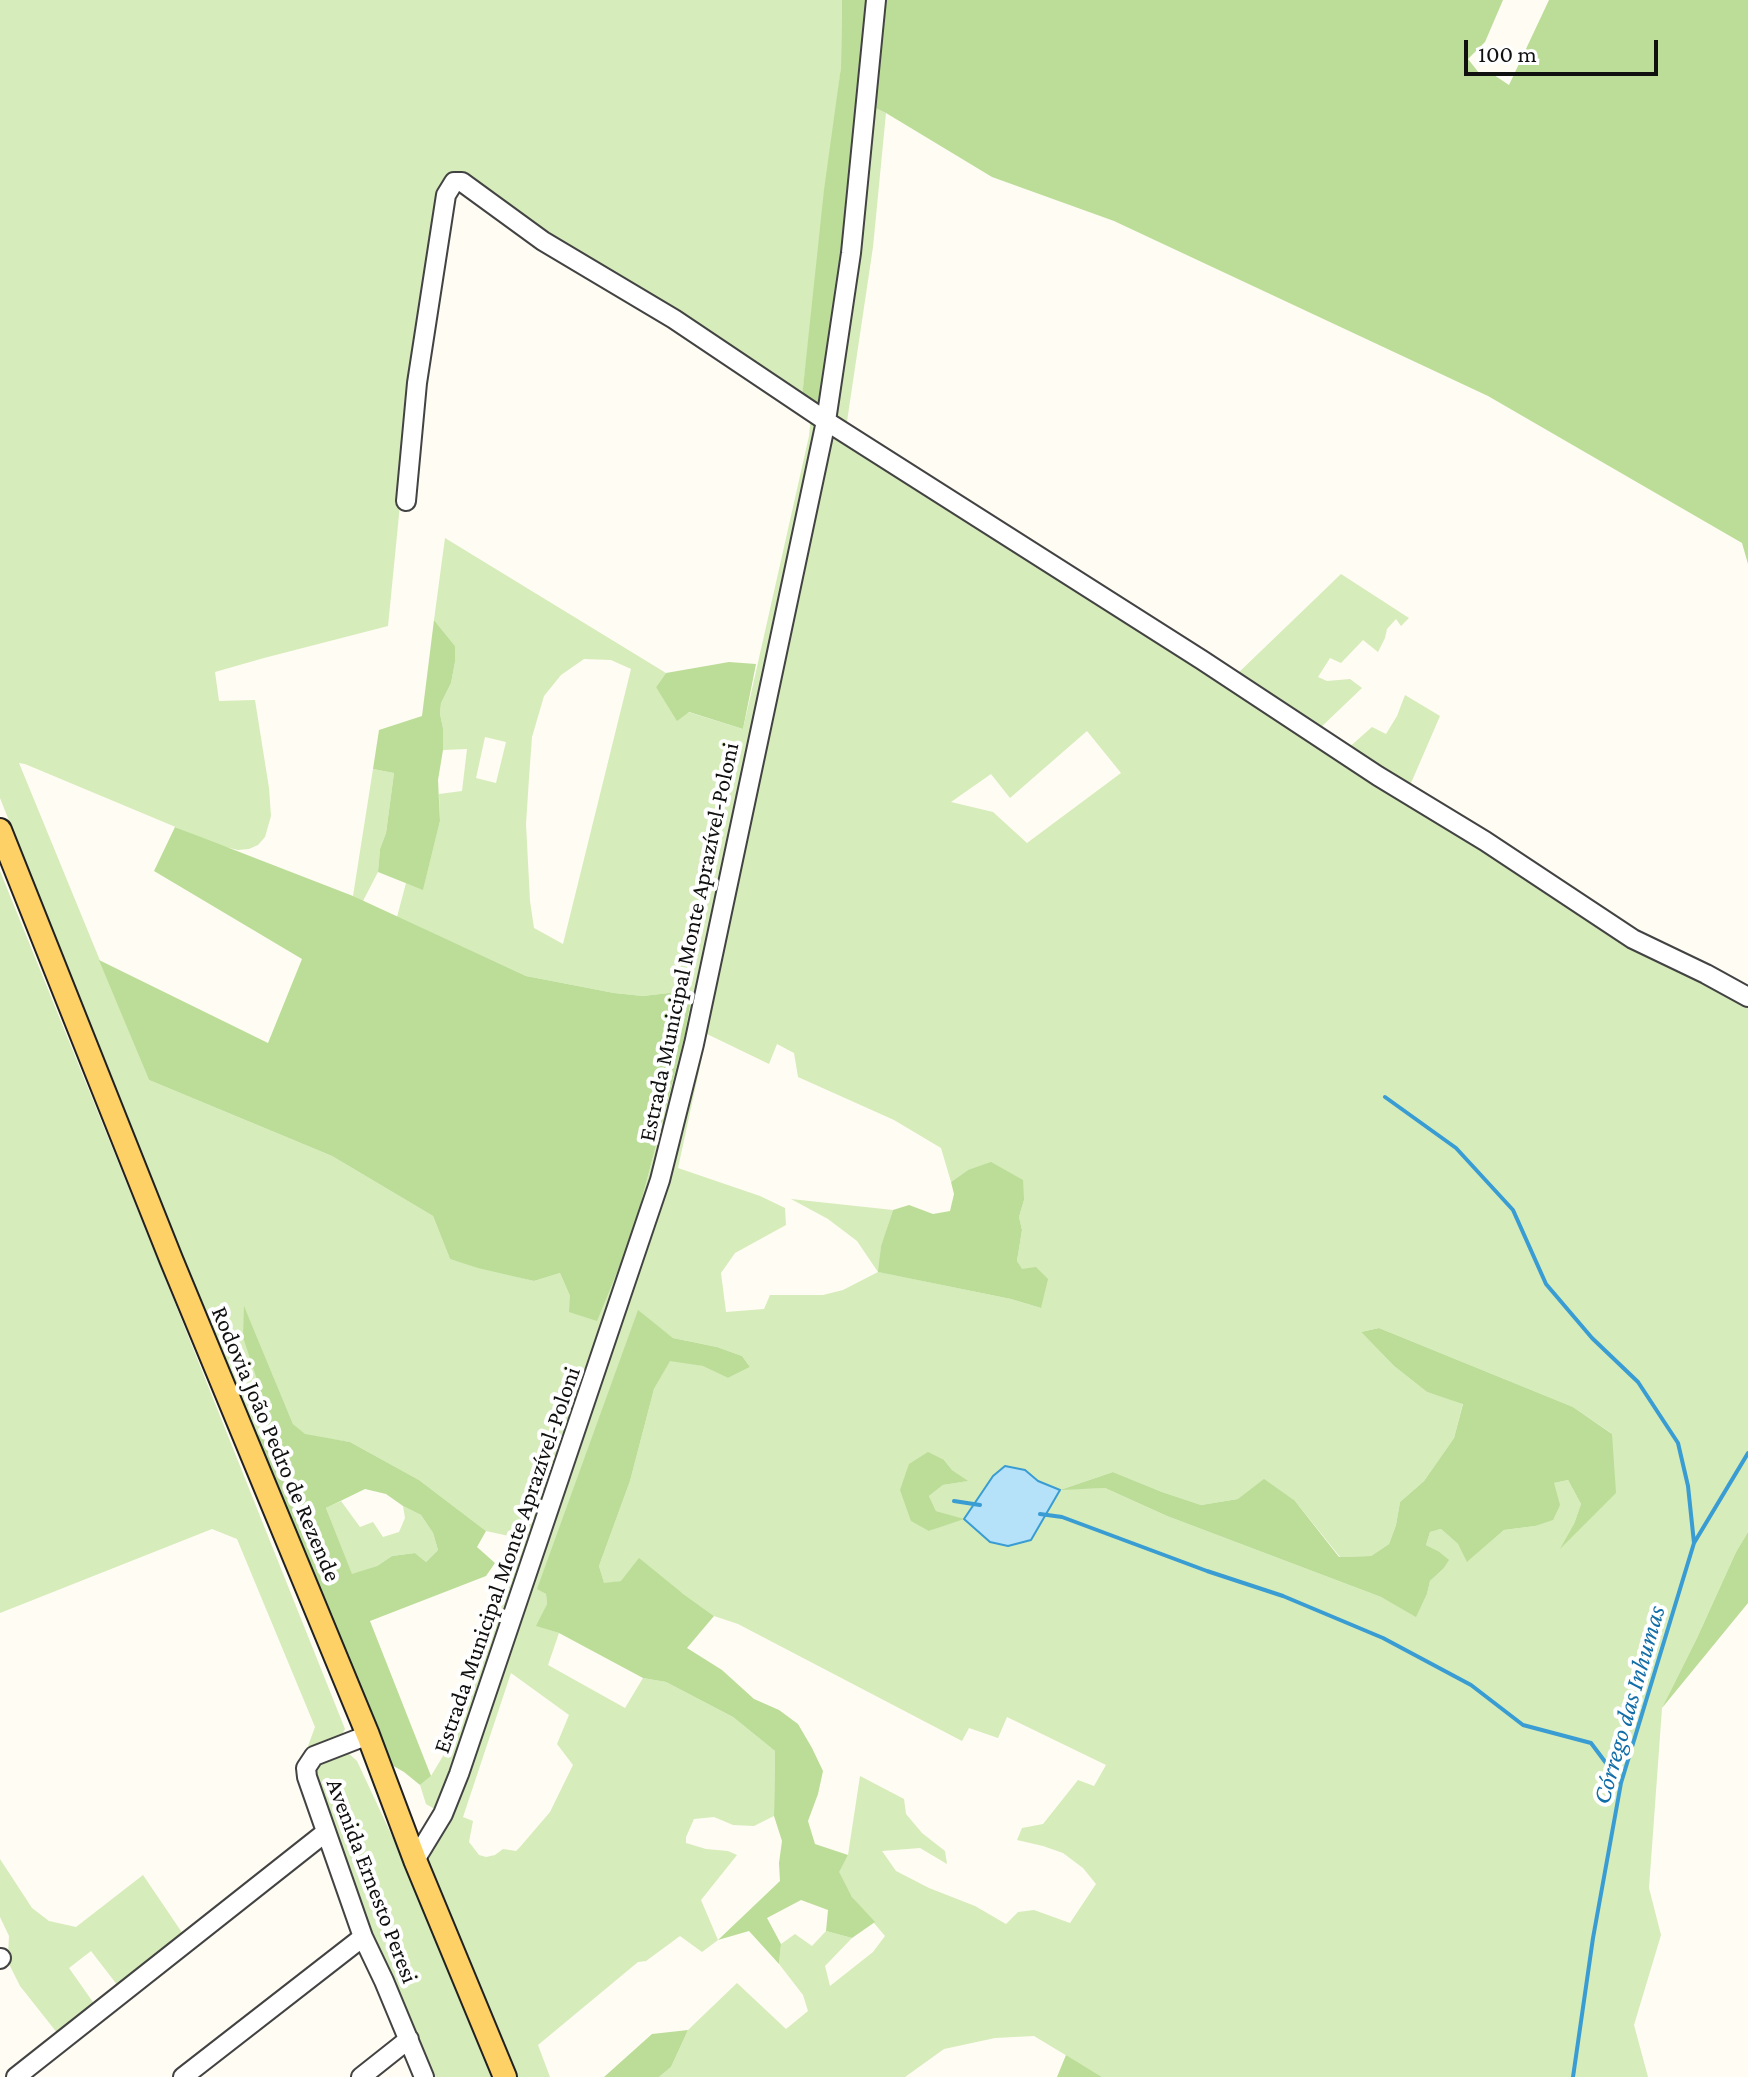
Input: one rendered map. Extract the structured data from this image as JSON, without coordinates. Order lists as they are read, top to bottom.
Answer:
{
  "streets": {
    "main road": ["Rodovia João Pedro de Rezende"],
    "street": ["Estrada Municipal Monte Aprazível-Poloni", "Avenida Ernesto Peresi"]
  },
  "crossings": [
    ["Estrada Municipal Monte Aprazível-Poloni", "Rodovia João Pedro de Rezende"],
    ["Rodovia João Pedro de Rezende", "Avenida Ernesto Peresi"]
  ],
  "water": ["Córrego das Inhumas"],
  "scale_bar": "100 m"
}
